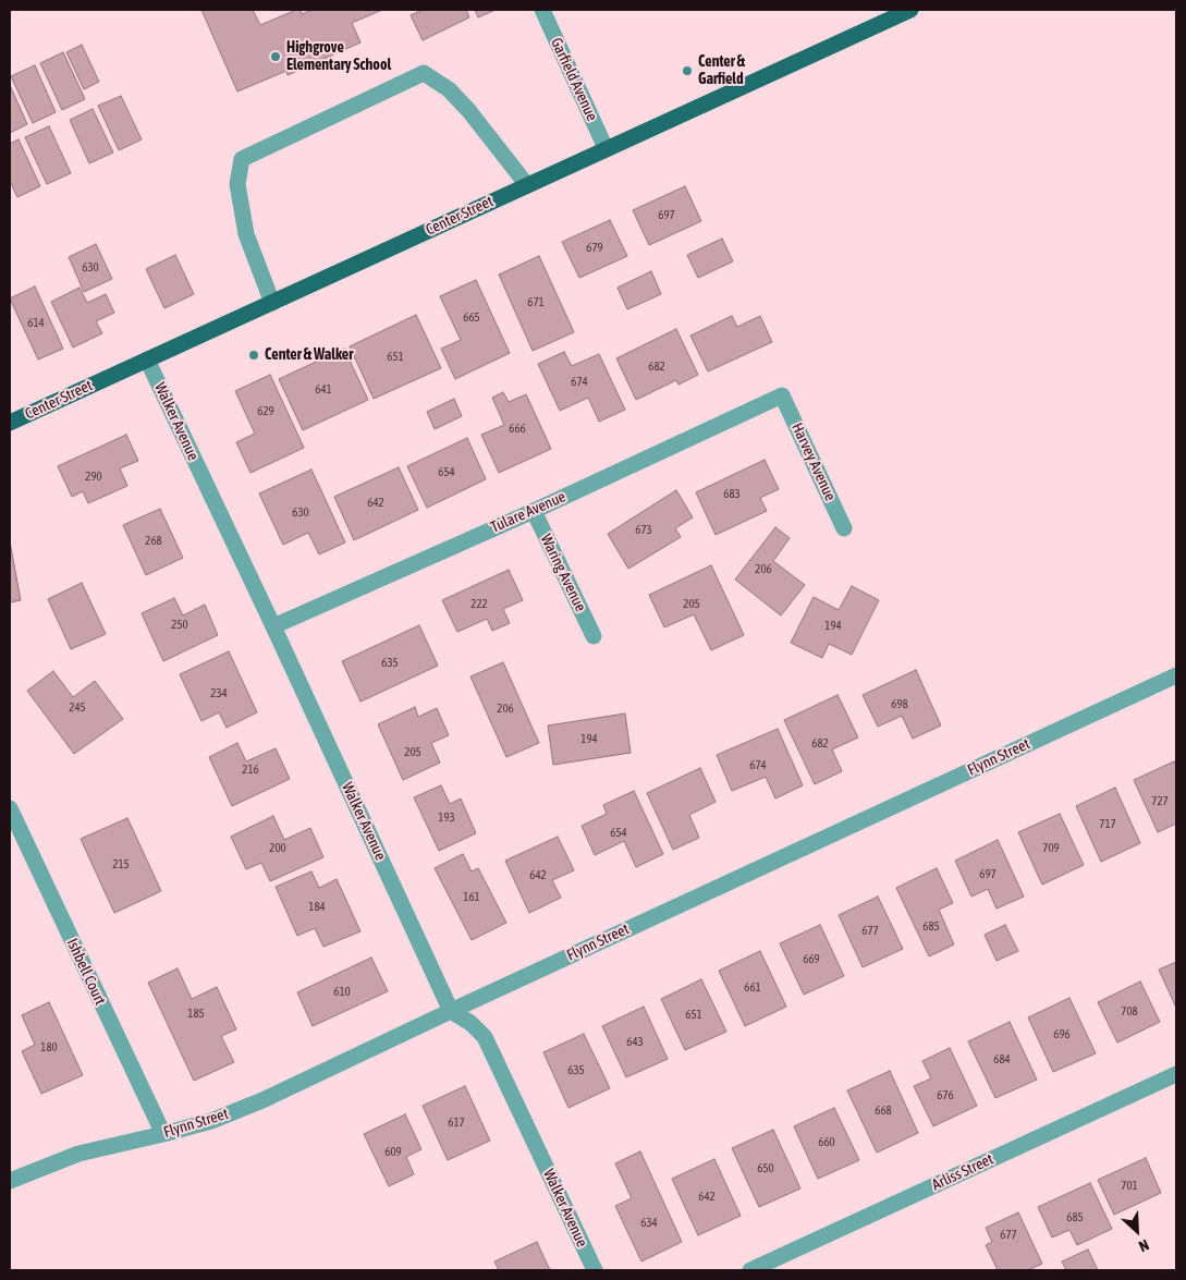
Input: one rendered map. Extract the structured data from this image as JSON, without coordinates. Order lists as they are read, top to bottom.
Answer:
{
  "streets": {
    "main road": ["Center Street"],
    "street": [
      "Garfield Avenue",
      "Walker Avenue",
      "Harvey Avenue",
      "Tulare Avenue",
      "Waring Avenue",
      "Flynn Street",
      "Ishbell Court",
      "Arliss Street"
    ]
  },
  "crossings": [
    ["Garfield Avenue", "Center Street"],
    ["Center Street", "Walker Avenue"],
    ["Walker Avenue", "Tulare Avenue"],
    ["Walker Avenue", "Flynn Street"],
    ["Harvey Avenue", "Tulare Avenue"],
    ["Tulare Avenue", "Waring Avenue"],
    ["Flynn Street", "Ishbell Court"]
  ],
  "places": ["Highgrove Elementary School", "Center & Garfield", "Center & Walker"],
  "house_numbers": [
    "697",
    "679",
    "630",
    "671",
    "665",
    "614",
    "651",
    "682",
    "674",
    "641",
    "629",
    "666",
    "654",
    "290",
    "683",
    "642",
    "630",
    "673",
    "268",
    "206",
    "222",
    "205",
    "250",
    "194",
    "635",
    "234",
    "698",
    "245",
    "206",
    "194",
    "682",
    "205",
    "674",
    "216",
    "727",
    "193",
    "717",
    "654",
    "200",
    "709",
    "215",
    "697",
    "642",
    "161",
    "184",
    "685",
    "677",
    "669",
    "661",
    "610",
    "708",
    "185",
    "651",
    "696",
    "643",
    "180",
    "684",
    "635",
    "676",
    "668",
    "617",
    "660",
    "609",
    "650",
    "701",
    "642",
    "685",
    "634",
    "677"
  ],
  "north": "bottom right"
}
